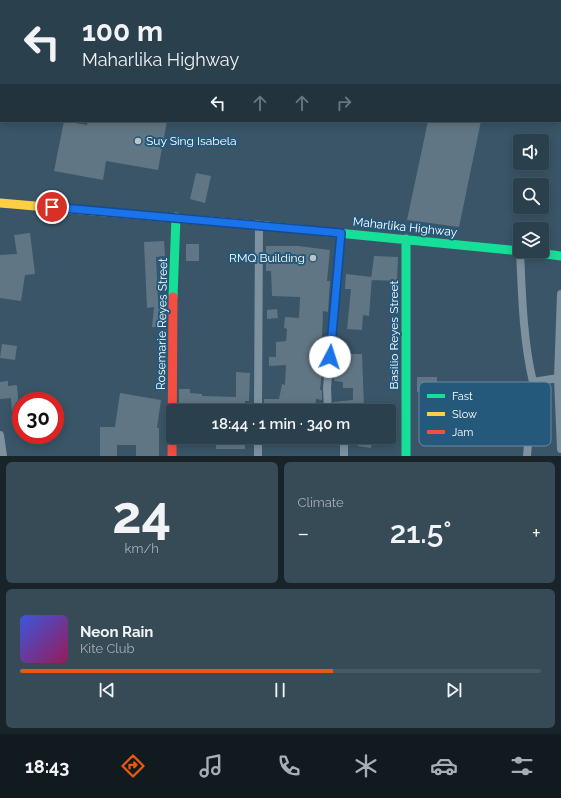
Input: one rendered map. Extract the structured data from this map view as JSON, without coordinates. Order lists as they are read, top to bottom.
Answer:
{
  "streets": {
    "main road": ["Maharlika Highway", "Rosemarie Reyes Street", "Basilio Reyes Street"]
  },
  "crossings": [
    ["Maharlika Highway", "Rosemarie Reyes Street"],
    ["Maharlika Highway", "Basilio Reyes Street"]
  ],
  "places": ["Suy Sing Isabela", "RMQ Building"],
  "legend": ["Fast", "Slow", "Jam"],
  "page": {
    "turn": ["100 m", "Maharlika Highway"],
    "limit": "30",
    "trip": "18:44 · 1 min · 340 m",
    "tile": [
      ["24", "km/h"],
      "Climate"
    ],
    "heat": ["−", "21.5°", "+"],
    "song": ["Neon Rain", "Kite Club"],
    "tabs": "18:43"
  }
}
